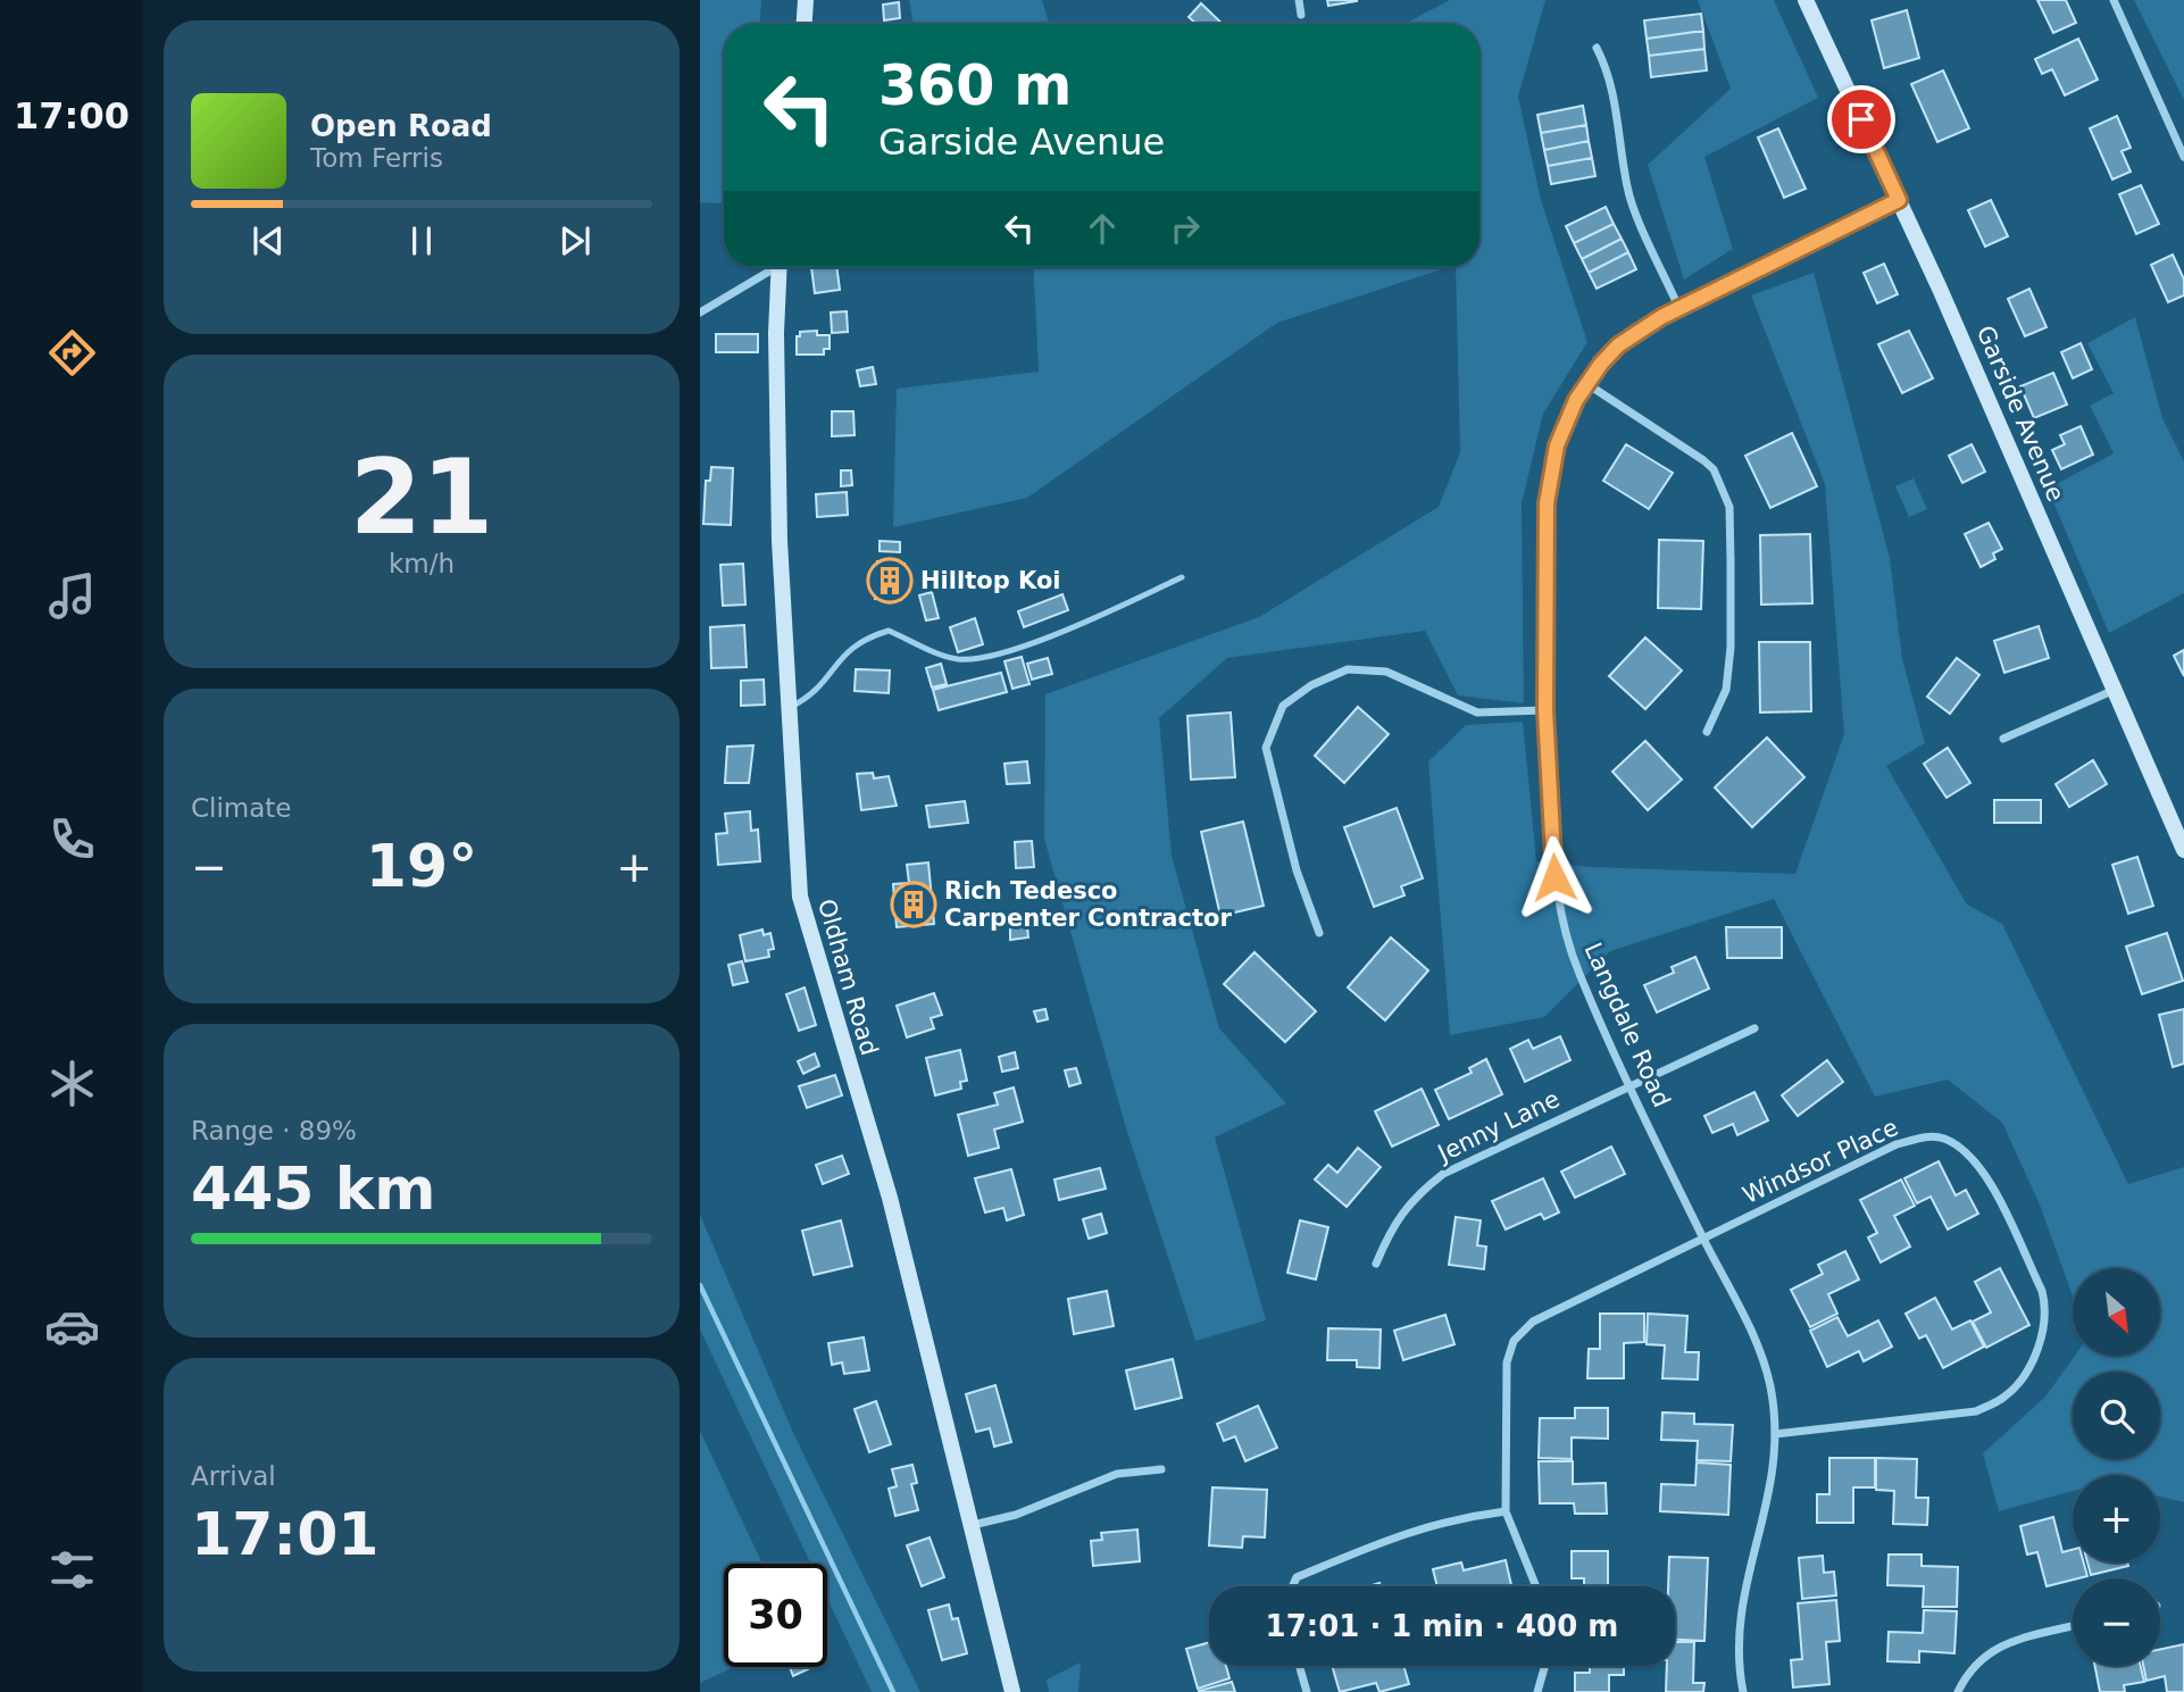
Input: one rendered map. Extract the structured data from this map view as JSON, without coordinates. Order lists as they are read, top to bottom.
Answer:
{
  "streets": {
    "street": [
      "Garside Avenue",
      "Oldham Road",
      "Langdale Road",
      "Jenny Lane",
      "Windsor Place"
    ]
  },
  "crossings": [
    ["Garside Avenue", "Langdale Road"],
    ["Langdale Road", "Jenny Lane"],
    ["Langdale Road", "Windsor Place"]
  ],
  "places": {
    "building": ["Hilltop Koi", "Rich Tedesco Carpenter Contractor"]
  },
  "north": "bottom right",
  "page": {
    "tabs": "17:00",
    "turn": ["360 m", "Garside Avenue"],
    "song": ["Open Road", "Tom Ferris"],
    "tile": [
      ["21", "km/h"],
      "Climate",
      ["Range · 89%", "445 km"],
      ["Arrival", "17:01"]
    ],
    "heat": ["−", "19°", "+"],
    "map_buttons": ["+", "−"],
    "limit": "30",
    "trip": "17:01 · 1 min · 400 m"
  }
}
